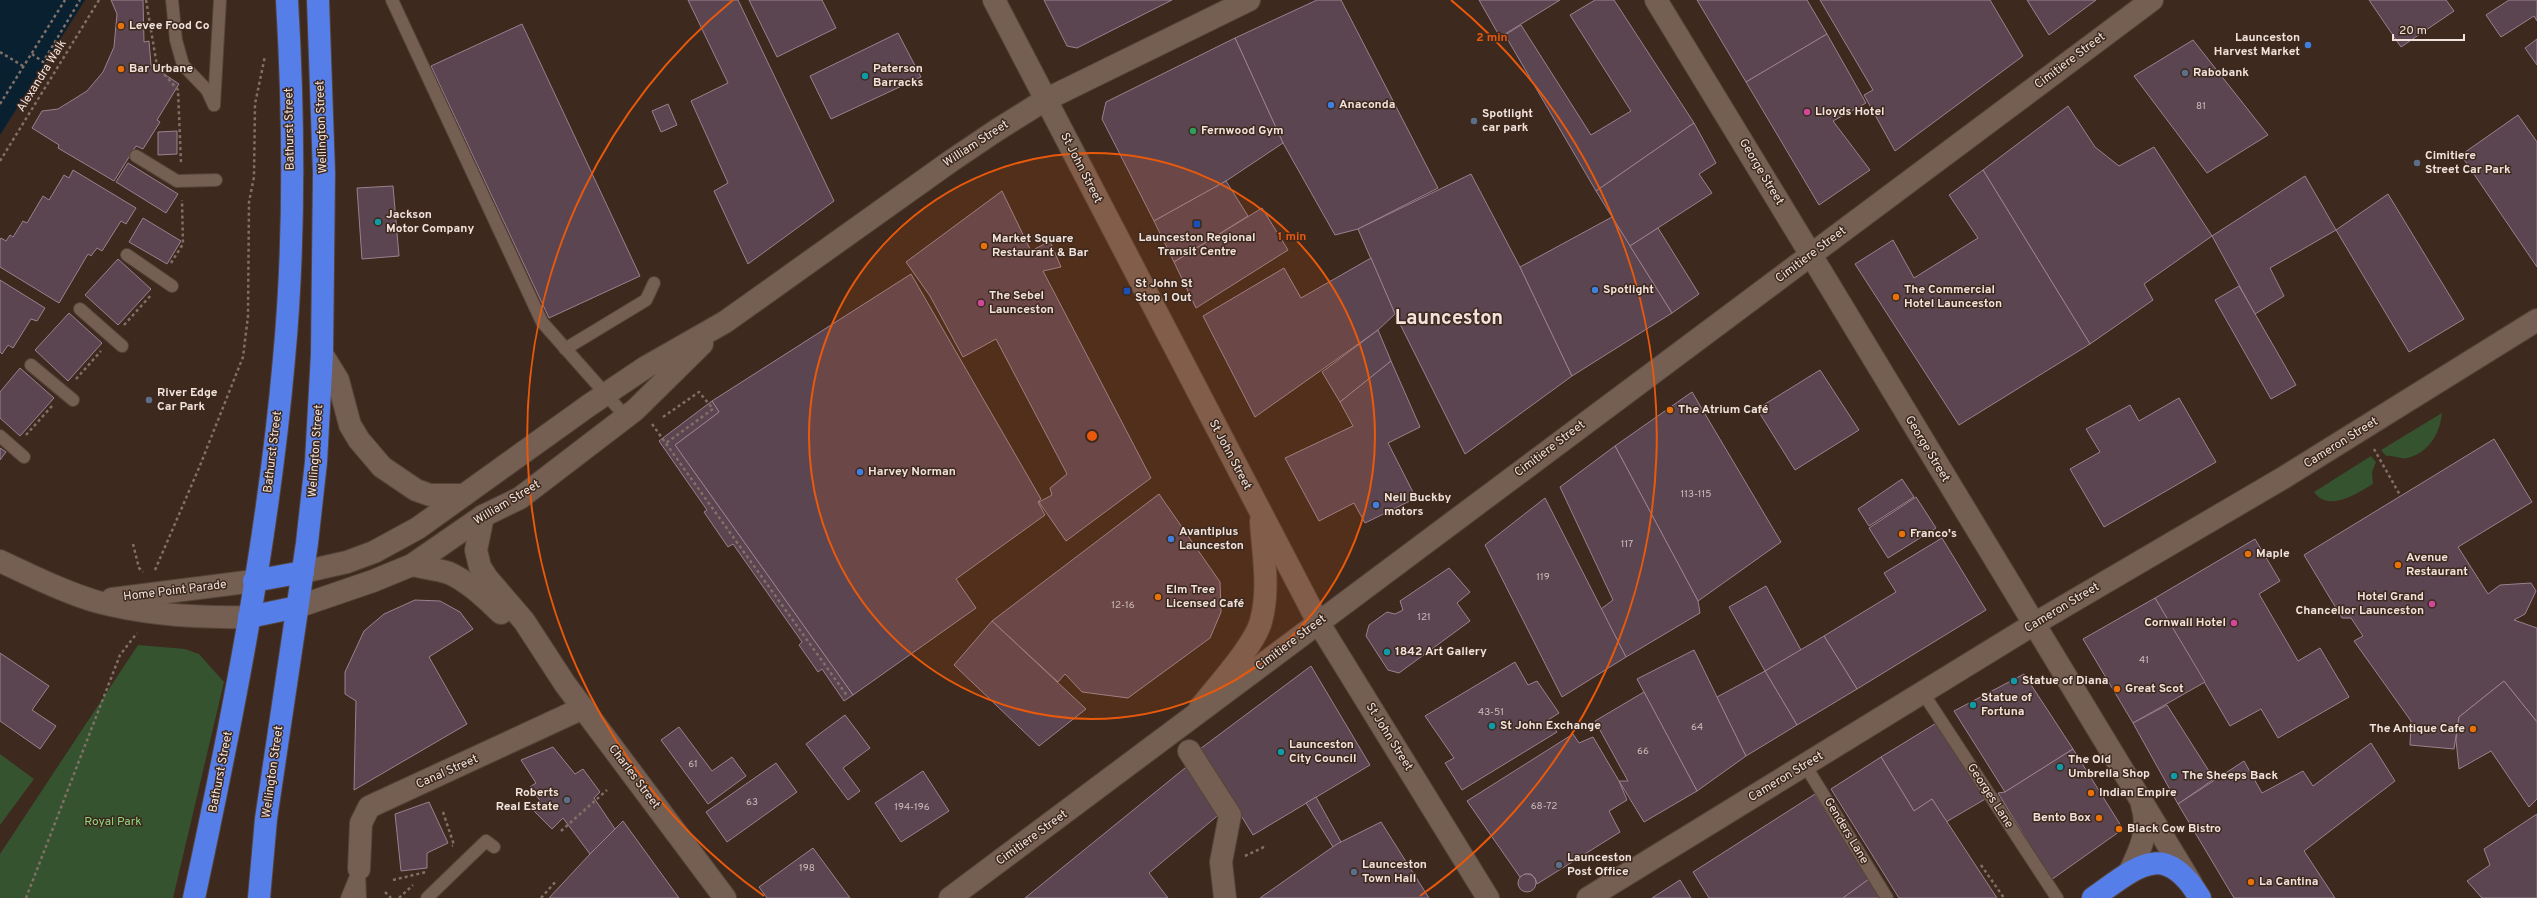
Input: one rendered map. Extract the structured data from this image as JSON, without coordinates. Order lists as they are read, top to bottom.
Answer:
{
  "streets": {
    "highway": ["Wellington Street", "Bathurst Street"],
    "street": [
      "Cimitiere Street",
      "William Street",
      "St John Street",
      "George Street",
      "Cameron Street",
      "Home Point Parade",
      "Canal Street",
      "Charles Street"
    ],
    "lane": ["Georges Lane", "Genders Lane"],
    "path": ["Alexandra Walk"]
  },
  "crossings": [
    ["Cimitiere Street", "St John Street"],
    ["Cimitiere Street", "George Street"],
    ["Wellington Street", "William Street"],
    ["Bathurst Street", "Home Point Parade"],
    ["William Street", "St John Street"],
    ["William Street", "Charles Street"],
    ["George Street", "Cameron Street"],
    ["Cameron Street", "Georges Lane"],
    ["Cameron Street", "Genders Lane"],
    ["Canal Street", "Charles Street"]
  ],
  "districts": ["Launceston"],
  "parks": ["Royal Park"],
  "places": {
    "other": [
      "Levee Food Co",
      "Launceston Harvest Market",
      "Bar Urbane",
      "Rabobank",
      "Paterson Barracks",
      "Anaconda",
      "Lloyds Hotel",
      "Spotlight car park",
      "Fernwood Gym",
      "Cimitiere Street Car Park",
      "Jackson Motor Company",
      "Market Square Restaurant & Bar",
      "Spotlight",
      "The Commercial Hotel Launceston",
      "The Sebel Launceston",
      "River Edge Car Park",
      "The Atrium Café",
      "Harvey Norman",
      "Neil Buckby motors",
      "Franco's",
      "Avantiplus Launceston",
      "Maple",
      "Avenue Restaurant",
      "Elm Tree Licensed Café",
      "Hotel Grand Chancellor Launceston",
      "Cornwall Hotel",
      "1842 Art Gallery",
      "Statue of Diana",
      "Great Scot",
      "Statue of Fortuna",
      "St John Exchange",
      "The Antique Cafe",
      "Launceston City Council",
      "The Old Umbrella Shop",
      "The Sheeps Back",
      "Indian Empire",
      "Roberts Real Estate",
      "Bento Box",
      "Black Cow Bistro",
      "Launceston Post Office",
      "Launceston Town Hall",
      "La Cantina"
    ],
    "transit": ["Launceston Regional Transit Centre", "St John St Stop 1 Out"]
  },
  "house_numbers": [
    "81",
    "113-115",
    "117",
    "119",
    "12-16",
    "121",
    "41",
    "43-51",
    "64",
    "66",
    "61",
    "63",
    "68-72",
    "194-196",
    "198"
  ],
  "scale_bar": "20 m",
  "rings": ["2 min", "1 min"]
}
